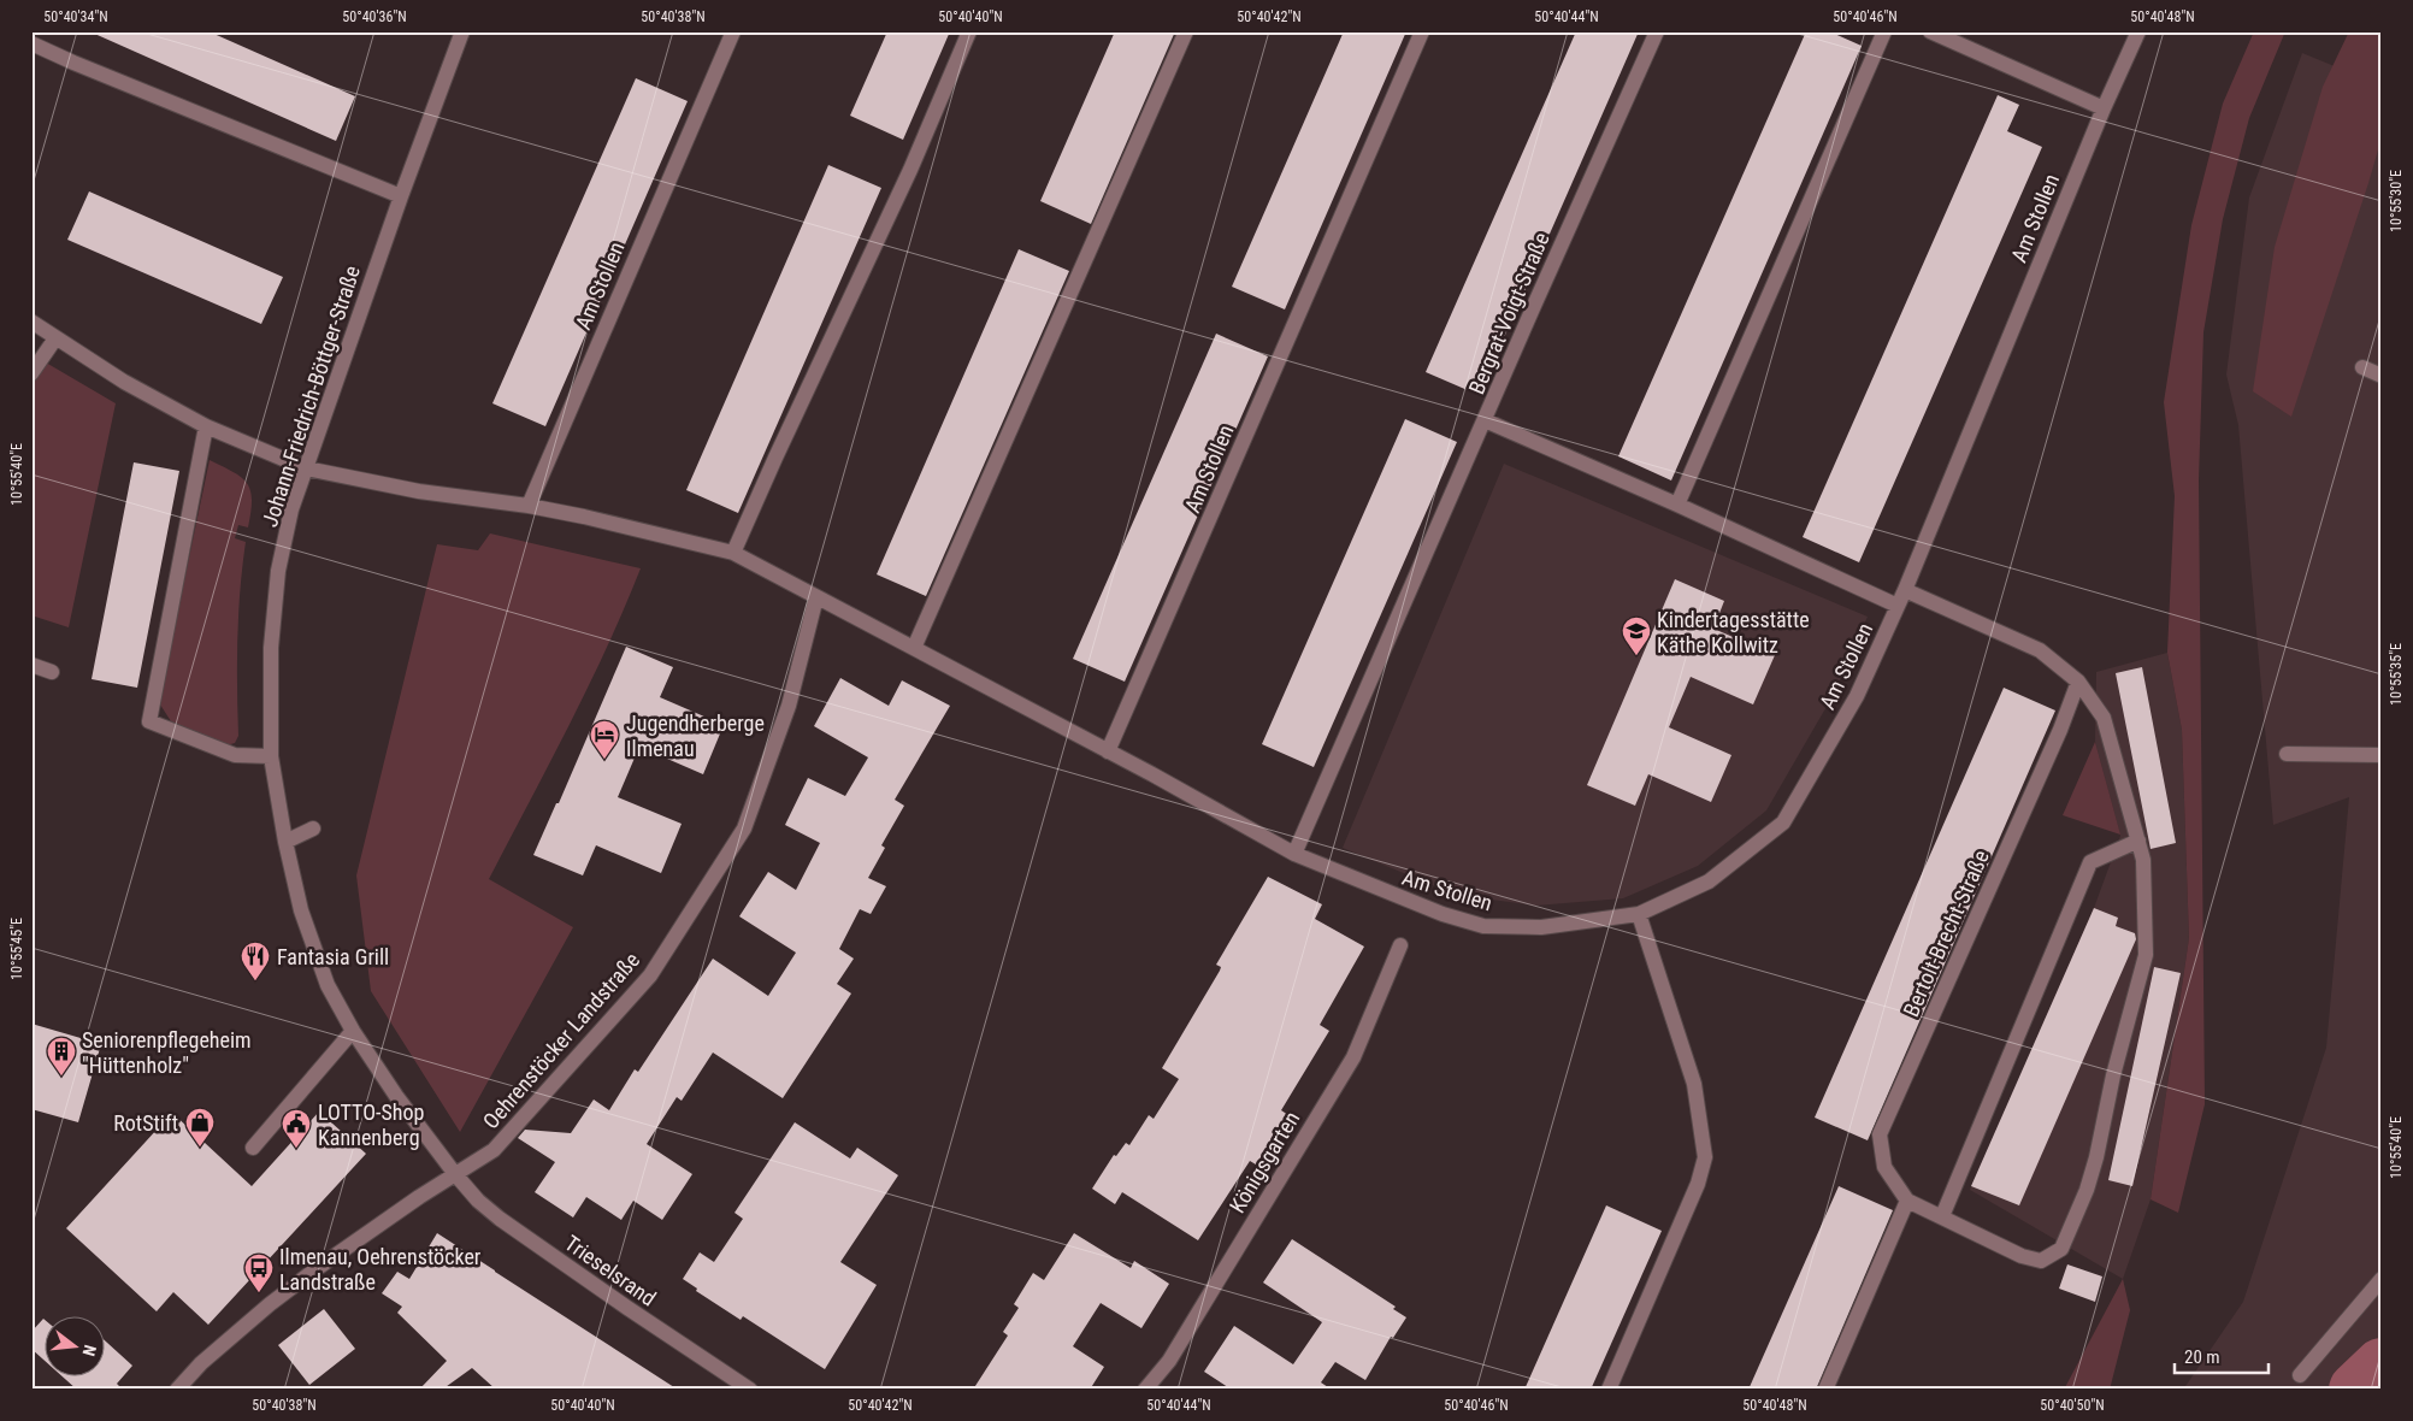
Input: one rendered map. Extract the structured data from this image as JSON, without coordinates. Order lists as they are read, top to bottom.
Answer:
{
  "streets": {
    "street": [
      "Am Stollen",
      "Bergrat-Voigt-Straße",
      "Johann-Friedrich-Böttger-Straße",
      "Bertolt-Brecht-Straße",
      "Oehrenstöcker Landstraße",
      "Königsgarten",
      "Trieselsrand"
    ]
  },
  "crossings": [
    ["Am Stollen", "Bergrat-Voigt-Straße"],
    ["Am Stollen", "Johann-Friedrich-Böttger-Straße"],
    ["Am Stollen", "Oehrenstöcker Landstraße"],
    ["Johann-Friedrich-Böttger-Straße", "Oehrenstöcker Landstraße"],
    ["Johann-Friedrich-Böttger-Straße", "Trieselsrand"],
    ["Oehrenstöcker Landstraße", "Trieselsrand"]
  ],
  "places": {
    "school or university": ["Kindertagesstätte Käthe Kollwitz"],
    "hotel": ["Jugendherberge Ilmenau"],
    "restaurant": ["Fantasia Grill"],
    "building": ["Seniorenpflegeheim \"Hüttenholz\""],
    "shop": ["RotStift"],
    "public building": ["LOTTO-Shop Kannenberg"],
    "bus stop": ["Ilmenau, Oehrenstöcker Landstraße"]
  },
  "scale_bar": "20 m",
  "north": "right",
  "coordinates": [
    "50°40'34\"N",
    "50°40'36\"N",
    "50°40'38\"N",
    "50°40'40\"N",
    "50°40'42\"N",
    "50°40'44\"N",
    "50°40'46\"N",
    "50°40'48\"N",
    "10°55'30\"E",
    "10°55'40\"E",
    "10°55'35\"E",
    "10°55'45\"E",
    "50°40'50\"N"
  ]
}
